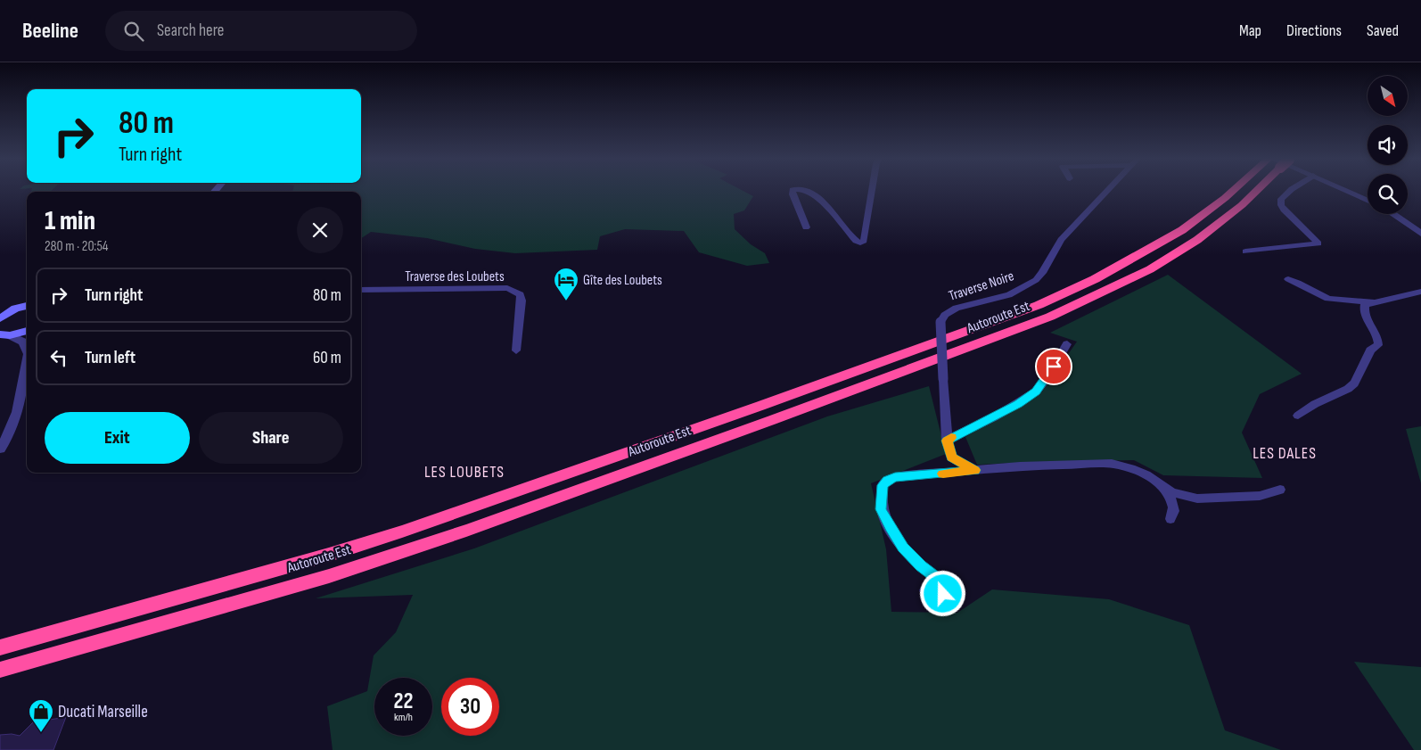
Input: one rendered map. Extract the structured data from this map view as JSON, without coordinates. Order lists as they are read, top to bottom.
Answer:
{
  "streets": {
    "highway": ["Autoroute Est"],
    "street": ["Traverse des Loubets", "Traverse Noire"]
  },
  "districts": ["LES DALES", "LES LOUBETS"],
  "places": {
    "hotel": ["Gîte des Loubets"],
    "shop": ["Ducati Marseille"]
  },
  "north": "bottom right",
  "page": {
    "header": "Beeline",
    "search": "Search here",
    "nav": ["Map", "Directions", "Saved"],
    "turn": ["80 m", "Turn right"],
    "heading": ["1 min", "280 m · 20:54"],
    "list": [
      {
        "name": "Turn right",
        "value": "80 m"
      },
      {
        "name": "Turn left",
        "value": "60 m"
      }
    ],
    "buttons": ["Exit", "Share"],
    "speed": "22 km/h",
    "limit": "30"
  }
}
